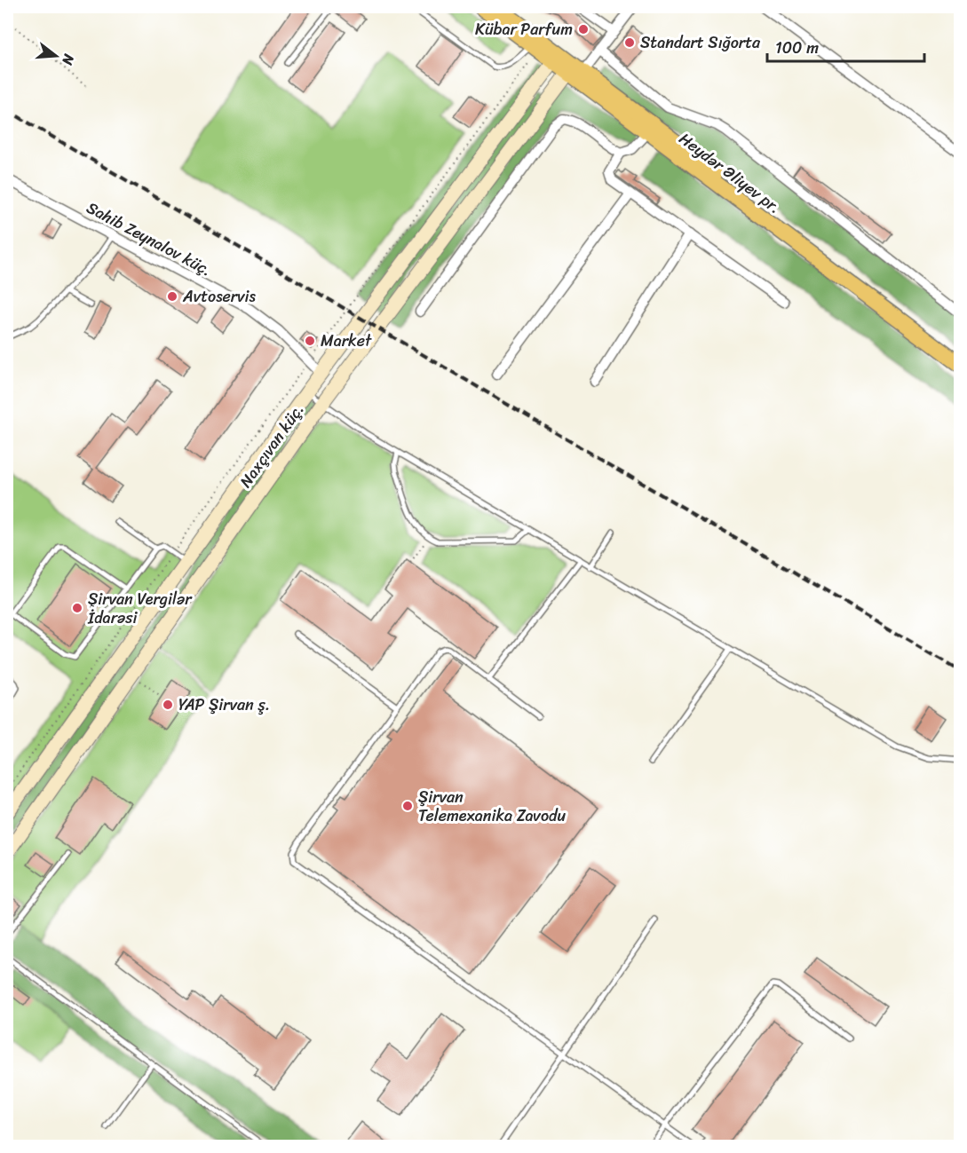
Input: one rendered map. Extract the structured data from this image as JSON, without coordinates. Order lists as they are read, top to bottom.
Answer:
{
  "streets": {
    "main road": ["Heydər Əliyev pr.", "Naxçıvan küç."],
    "street": ["Sahib Zeynalov küç."]
  },
  "crossings": [
    ["Heydər Əliyev pr.", "Naxçıvan küç."],
    ["Sahib Zeynalov küç.", "Naxçıvan küç."]
  ],
  "places": [
    "Kübar Parfum",
    "Standart Sığorta",
    "Avtoservis",
    "Market",
    "Şirvan Vergilər İdarəsi",
    "YAP Şirvan ş.",
    "Şirvan Telemexanika Zavodu"
  ],
  "scale_bar": "100 m",
  "north": "right"
}
